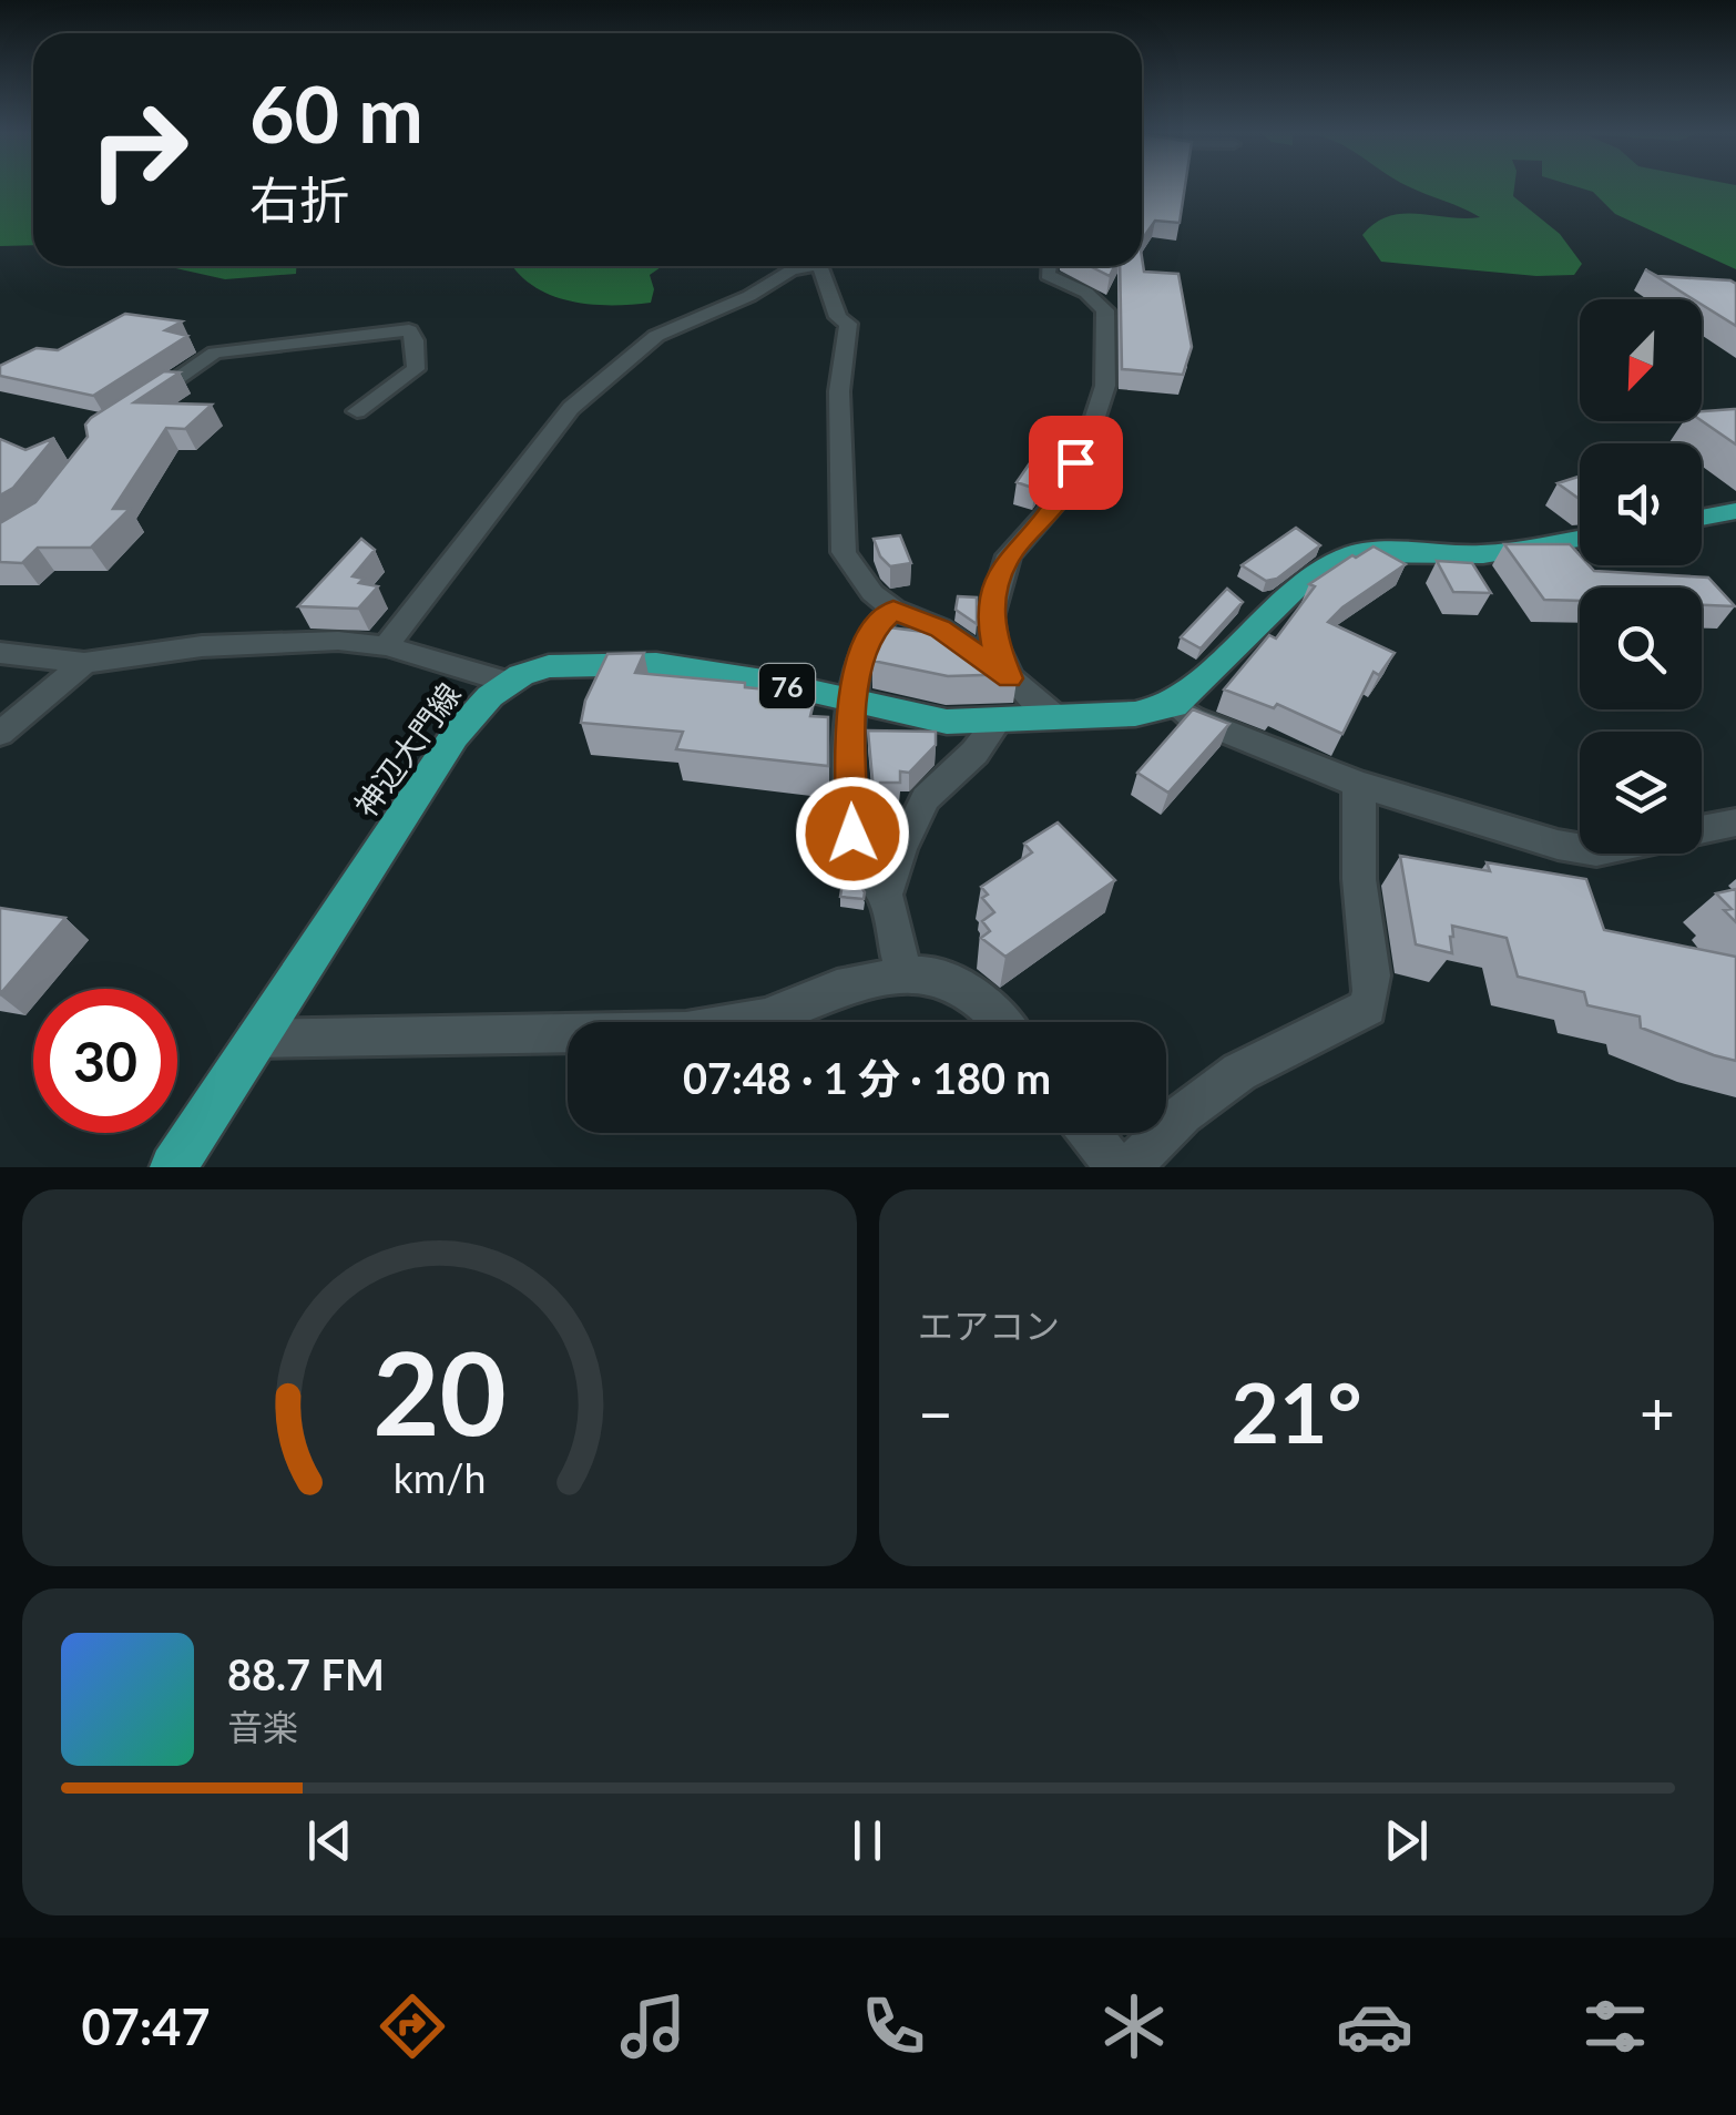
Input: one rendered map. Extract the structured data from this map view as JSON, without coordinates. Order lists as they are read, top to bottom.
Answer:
{
  "streets": {
    "main road": ["76", "神辺大門線"]
  },
  "north": "bottom left",
  "page": {
    "turn": ["60 m", "右折"],
    "limit": "30",
    "trip": "07:48 · 1 分 · 180 m",
    "tile": "エアコン",
    "heat": ["−", "21°", "+"],
    "song": ["88.7 FM", "音楽"],
    "tabs": "07:47",
    "gauge": ["20", "km/h"]
  }
}
